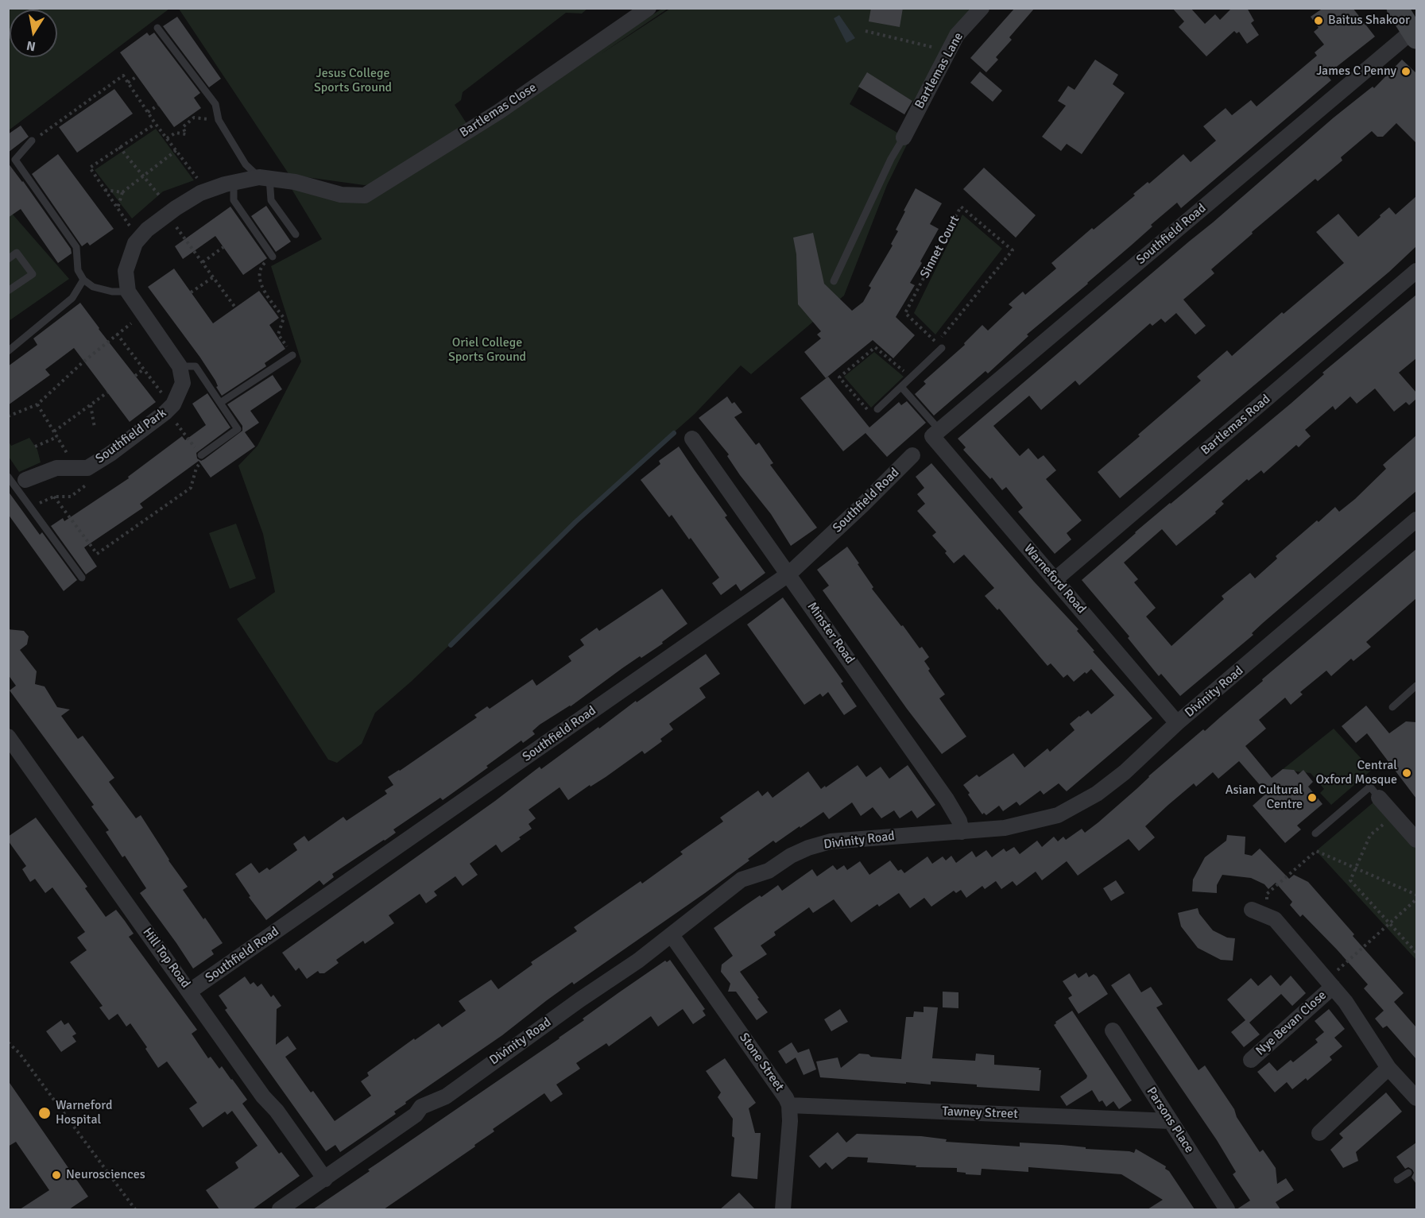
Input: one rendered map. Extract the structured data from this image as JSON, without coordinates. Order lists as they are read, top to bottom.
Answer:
{
  "streets": {
    "street": [
      "Bartlemas Lane",
      "Bartlemas Close",
      "Southfield Road",
      "Bartlemas Road",
      "Southfield Park",
      "Warneford Road",
      "Minster Road",
      "Divinity Road",
      "Hill Top Road",
      "Nye Bevan Close",
      "Stone Street",
      "Tawney Street",
      "Parsons Place"
    ],
    "path": ["Sinnet Court"]
  },
  "crossings": [
    ["Southfield Road", "Warneford Road"],
    ["Southfield Road", "Minster Road"],
    ["Southfield Road", "Hill Top Road"],
    ["Bartlemas Road", "Warneford Road"],
    ["Warneford Road", "Divinity Road"],
    ["Minster Road", "Divinity Road"],
    ["Divinity Road", "Hill Top Road"],
    ["Divinity Road", "Stone Street"],
    ["Stone Street", "Tawney Street"],
    ["Tawney Street", "Parsons Place"]
  ],
  "parks": ["Jesus College Sports Ground", "Oriel College Sports Ground"],
  "places": [
    "Baitus Shakoor",
    "James C Penny",
    "Central Oxford Mosque",
    "Asian Cultural Centre",
    "Warneford Hospital",
    "Neurosciences"
  ],
  "north": "bottom"
}
